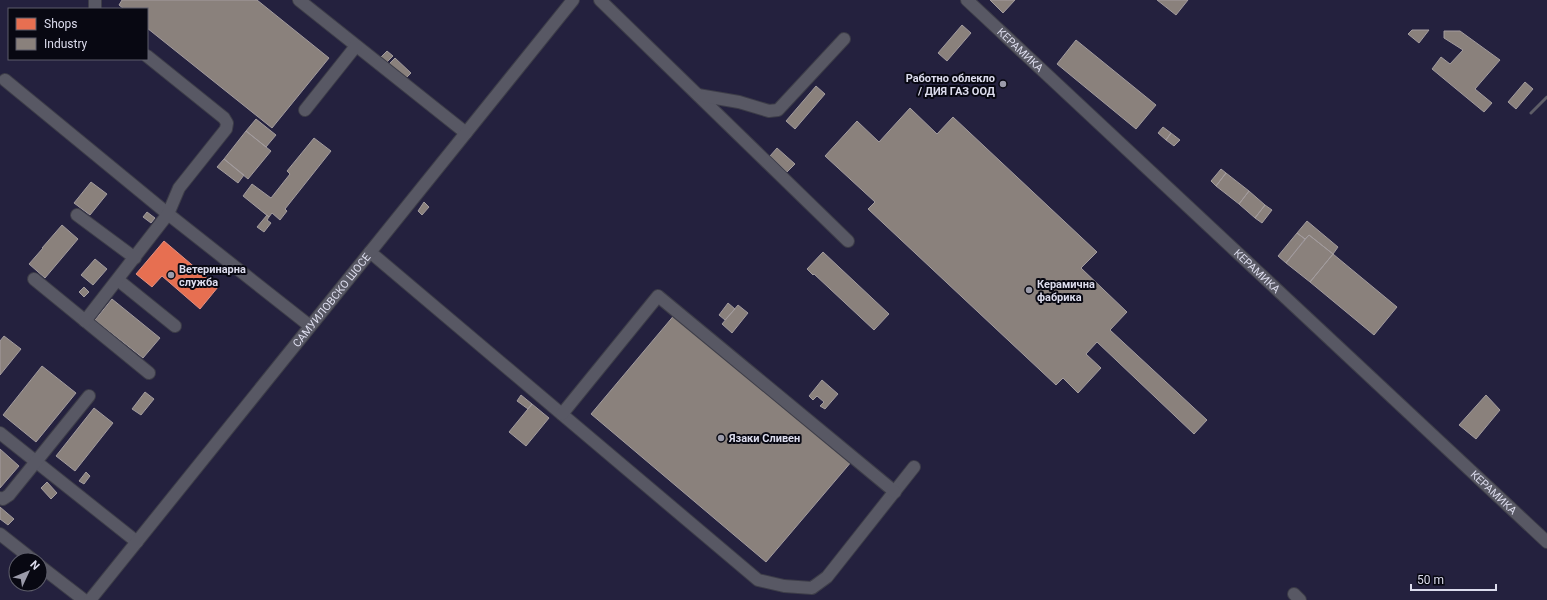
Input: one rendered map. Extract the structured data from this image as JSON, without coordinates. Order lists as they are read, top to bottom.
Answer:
{
  "streets": {
    "street": ["КЕРАМИКА", "САМУИЛОВСКО ШОСЕ"]
  },
  "places": [
    "Работно облекло / ДИЯ ГАЗ ООД",
    "Ветеринарна служба",
    "Керамична фабрика",
    "Язаки Сливен"
  ],
  "legend": ["Shops", "Industry"],
  "scale_bar": "50 m",
  "north": "top right"
}
